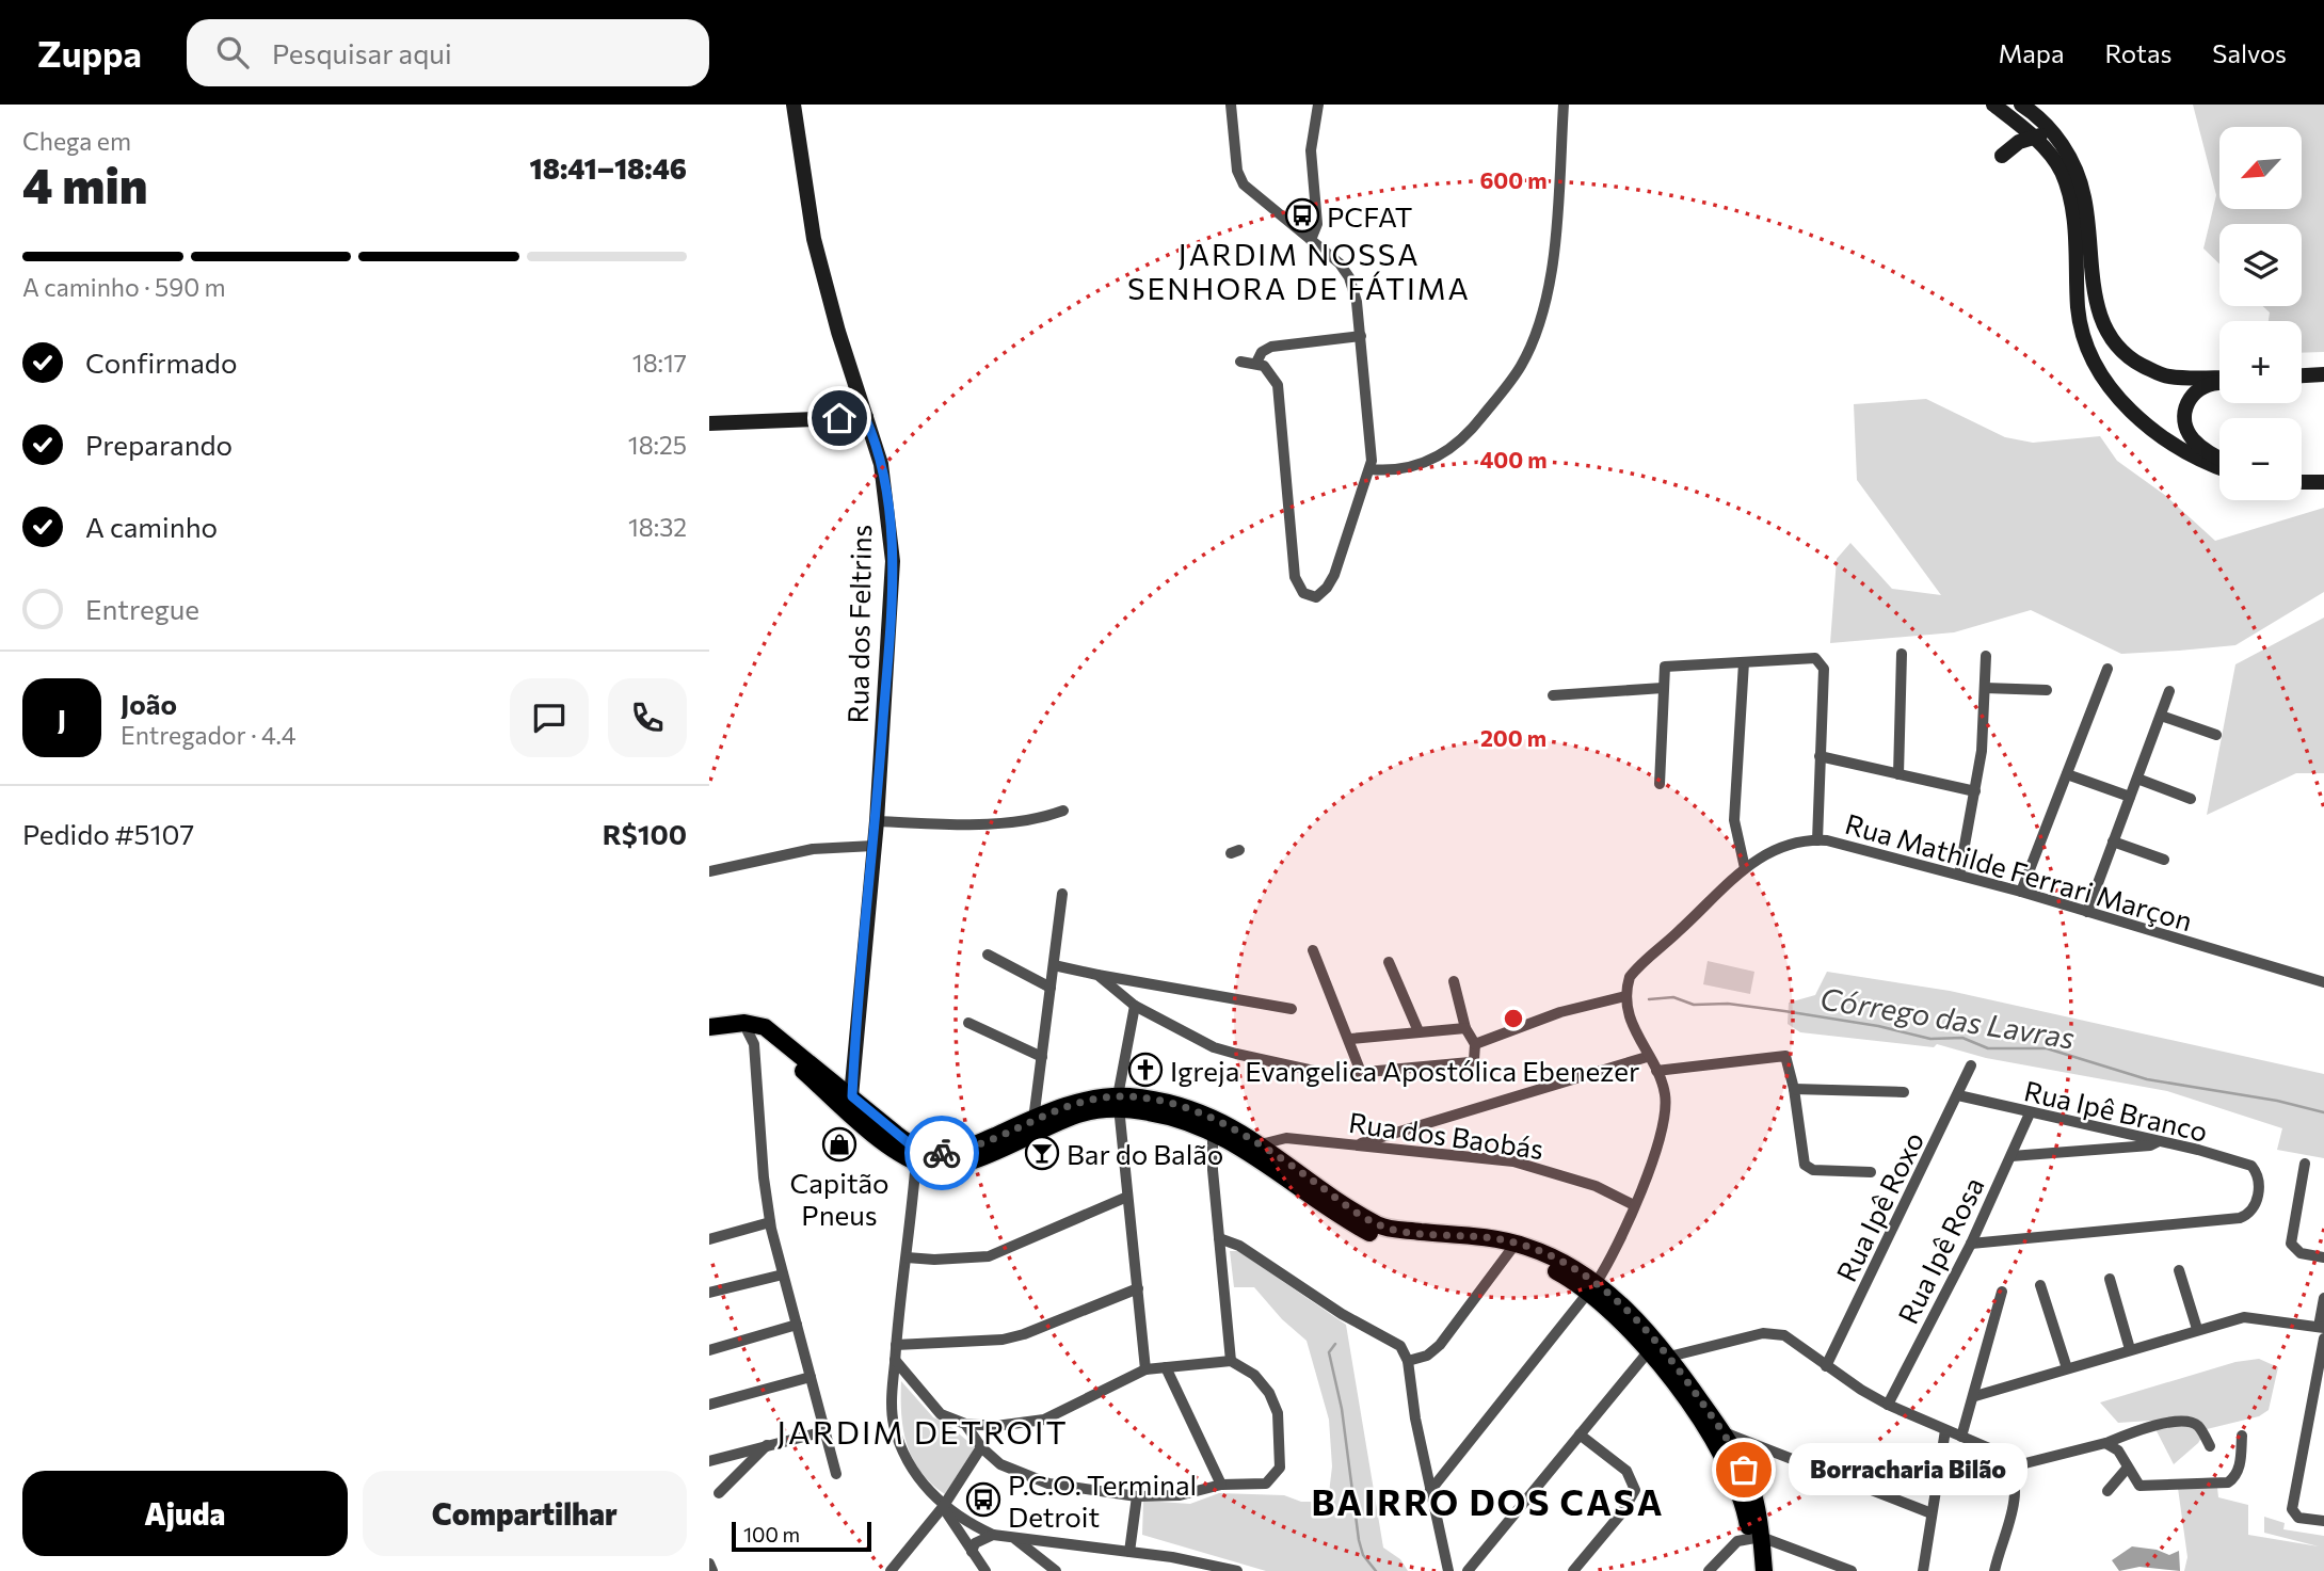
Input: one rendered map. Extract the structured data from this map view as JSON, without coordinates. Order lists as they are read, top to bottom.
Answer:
{
  "streets": {
    "main road": ["Rua dos Feltrins"],
    "street": [
      "Rua Mathilde Ferrari Marçon",
      "Rua Ipê Branco",
      "Rua dos Baobás",
      "Rua Ipê Roxo",
      "Rua Ipê Rosa"
    ]
  },
  "crossings": [
    ["Rua Ipê Branco", "Rua Ipê Roxo"],
    ["Rua Ipê Branco", "Rua Ipê Rosa"]
  ],
  "districts": ["JARDIM NOSSA SENHORA DE FÁTIMA", "JARDIM DETROIT", "BAIRRO DOS CASA"],
  "water": ["Córrego das Lavras"],
  "places": {
    "bus stop": ["PCFAT", "P.C.O. Terminal Detroit"],
    "church": ["Igreja Evangelica Apostólica Ebenezer"],
    "shop": ["Capitão Pneus"],
    "bar": ["Bar do Balão"],
    "other": ["Borracharia Bilão"]
  },
  "scale_bar": "100 m",
  "north": "bottom left",
  "page": {
    "header": "Zuppa",
    "search": "Pesquisar aqui",
    "nav": ["Mapa", "Rotas", "Salvos"],
    "heading": ["4 min", "Chega em", "18:41–18:46"],
    "panel": [
      "João",
      "Entregador · 4.4",
      "Pedido #5107",
      "R$100"
    ],
    "map_buttons": ["+", "−"],
    "bar": "A caminho · 590 m",
    "list": [
      ["Confirmado", "18:17"],
      ["Preparando", "18:25"],
      ["A caminho", "18:32"],
      "Entregue"
    ],
    "round": "J",
    "bubble": "Borracharia Bilão",
    "buttons": ["Ajuda", "Compartilhar"],
    "scale": "100 m"
  },
  "rings": ["600 m", "400 m", "200 m"]
}
